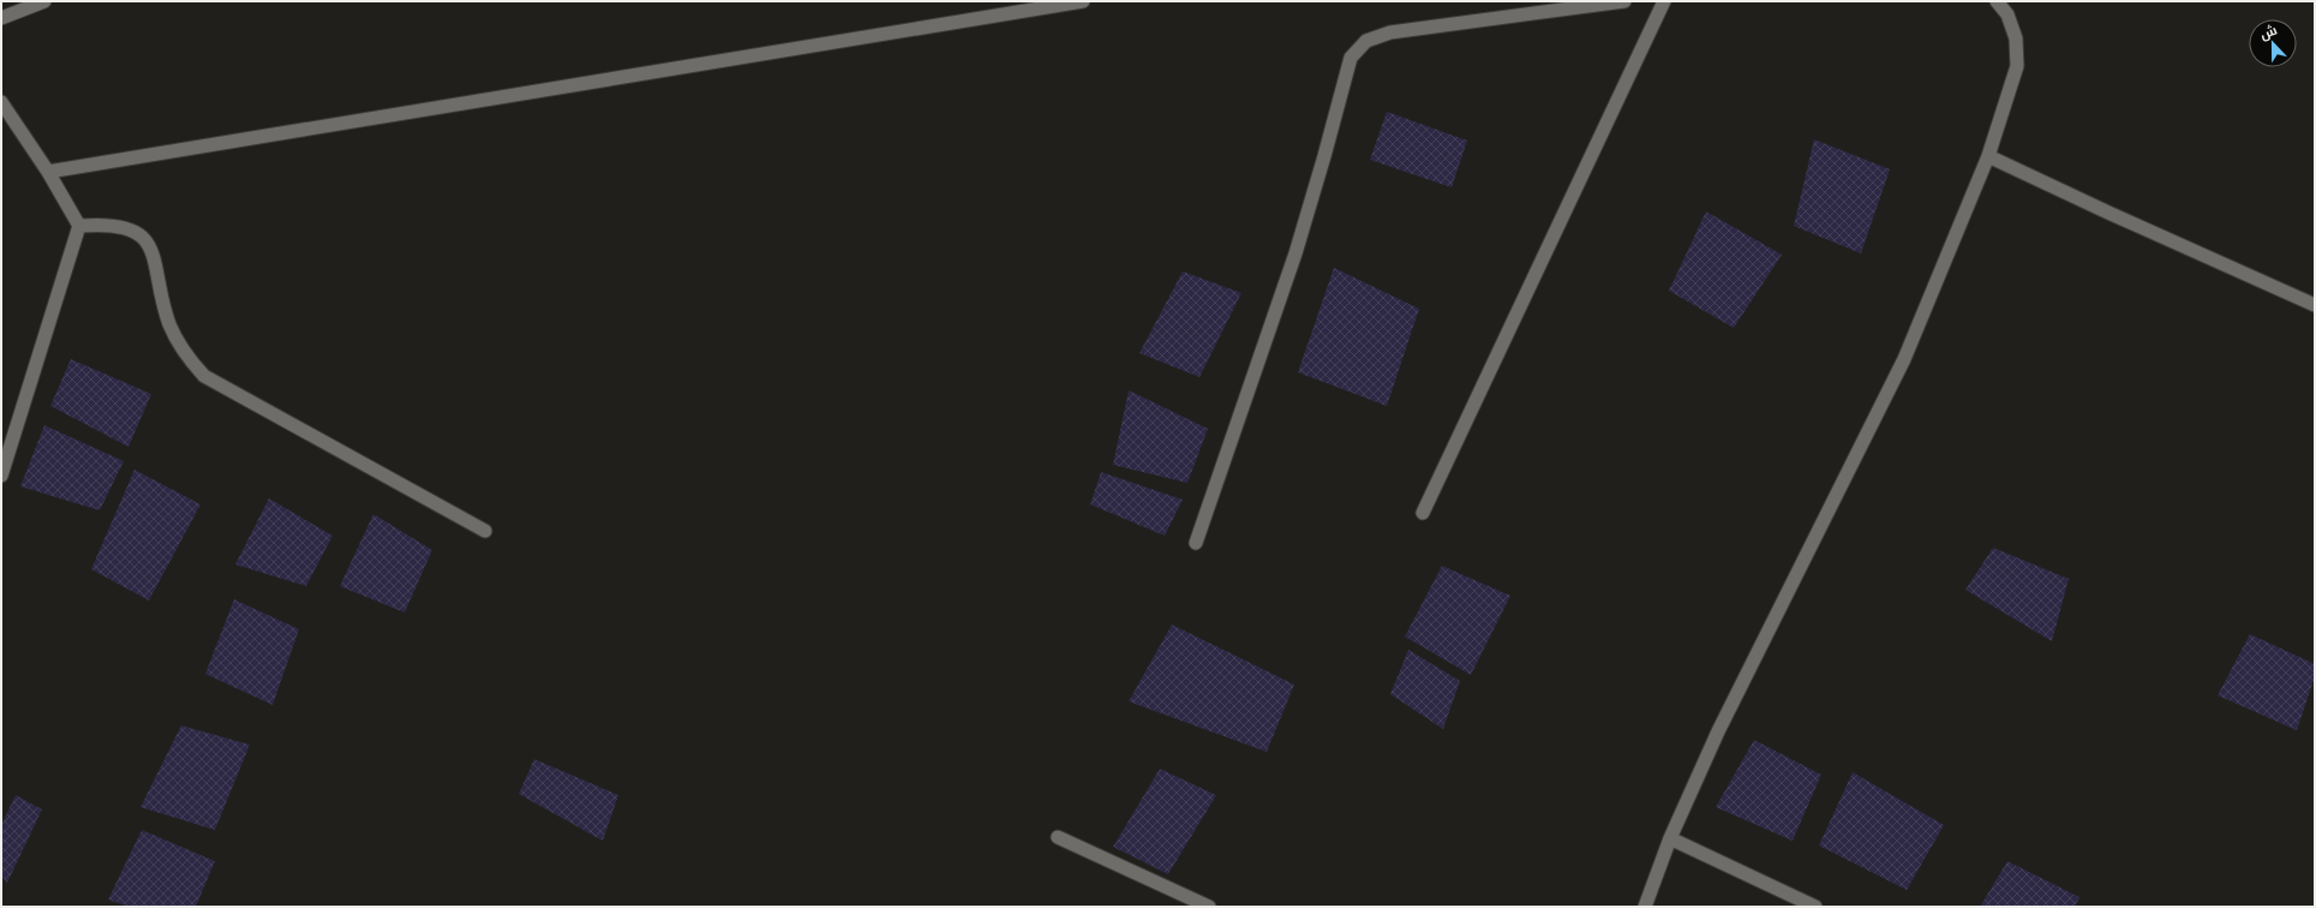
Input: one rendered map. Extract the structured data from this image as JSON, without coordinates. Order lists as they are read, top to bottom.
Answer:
{
  "north": "top"
}
